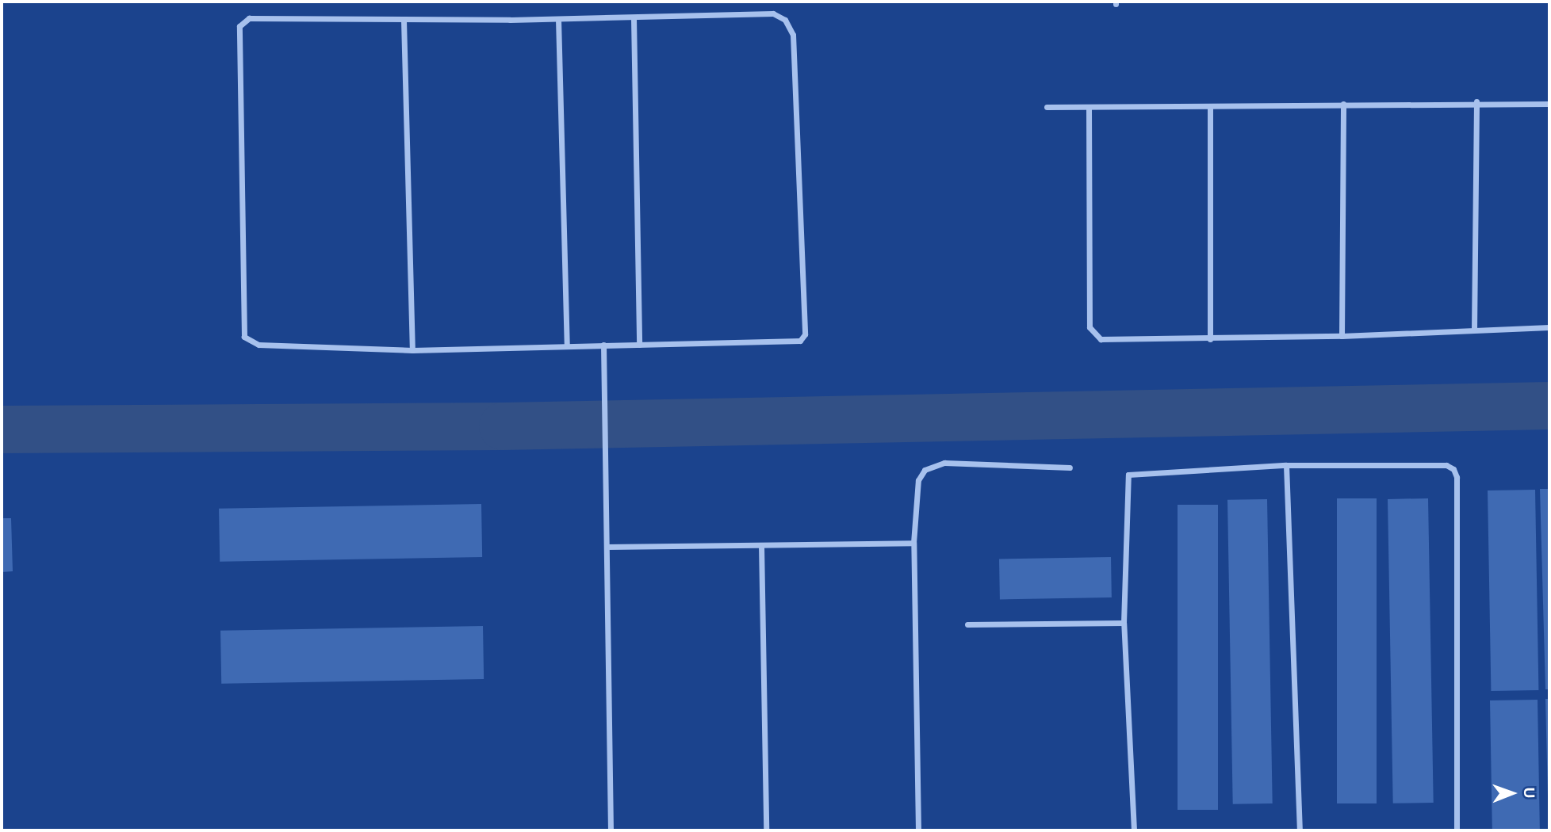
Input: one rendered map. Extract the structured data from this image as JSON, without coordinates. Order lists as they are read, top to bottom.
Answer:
{
  "north": "right"
}
